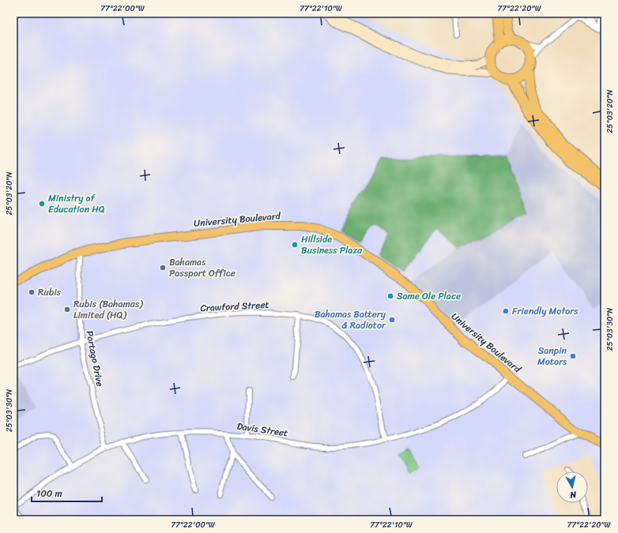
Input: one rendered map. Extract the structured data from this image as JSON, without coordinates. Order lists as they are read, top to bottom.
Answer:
{
  "streets": {
    "main road": ["University Boulevard"],
    "street": ["Crawford Street", "Portago Drive", "Davis Street"]
  },
  "crossings": [
    ["University Boulevard", "Portago Drive"],
    ["University Boulevard", "Davis Street"],
    ["Crawford Street", "Portago Drive"],
    ["Crawford Street", "Davis Street"],
    ["Portago Drive", "Davis Street"]
  ],
  "places": [
    "Ministry of Education HQ",
    "Hillside Business Plaza",
    "Bahamas Passport Office",
    "Rubis",
    "Same Ole Place",
    "Rubis (Bahamas) Limited (HQ)",
    "Friendly Motors",
    "Bahamas Battery & Radiator",
    "Sanpin Motors"
  ],
  "scale_bar": "100 m",
  "north": "bottom",
  "coordinates": [
    "77°22'00\"W",
    "77°22'10\"W",
    "77°22'20\"W",
    "25°03'20\"N",
    "25°03'30\"N"
  ]
}
